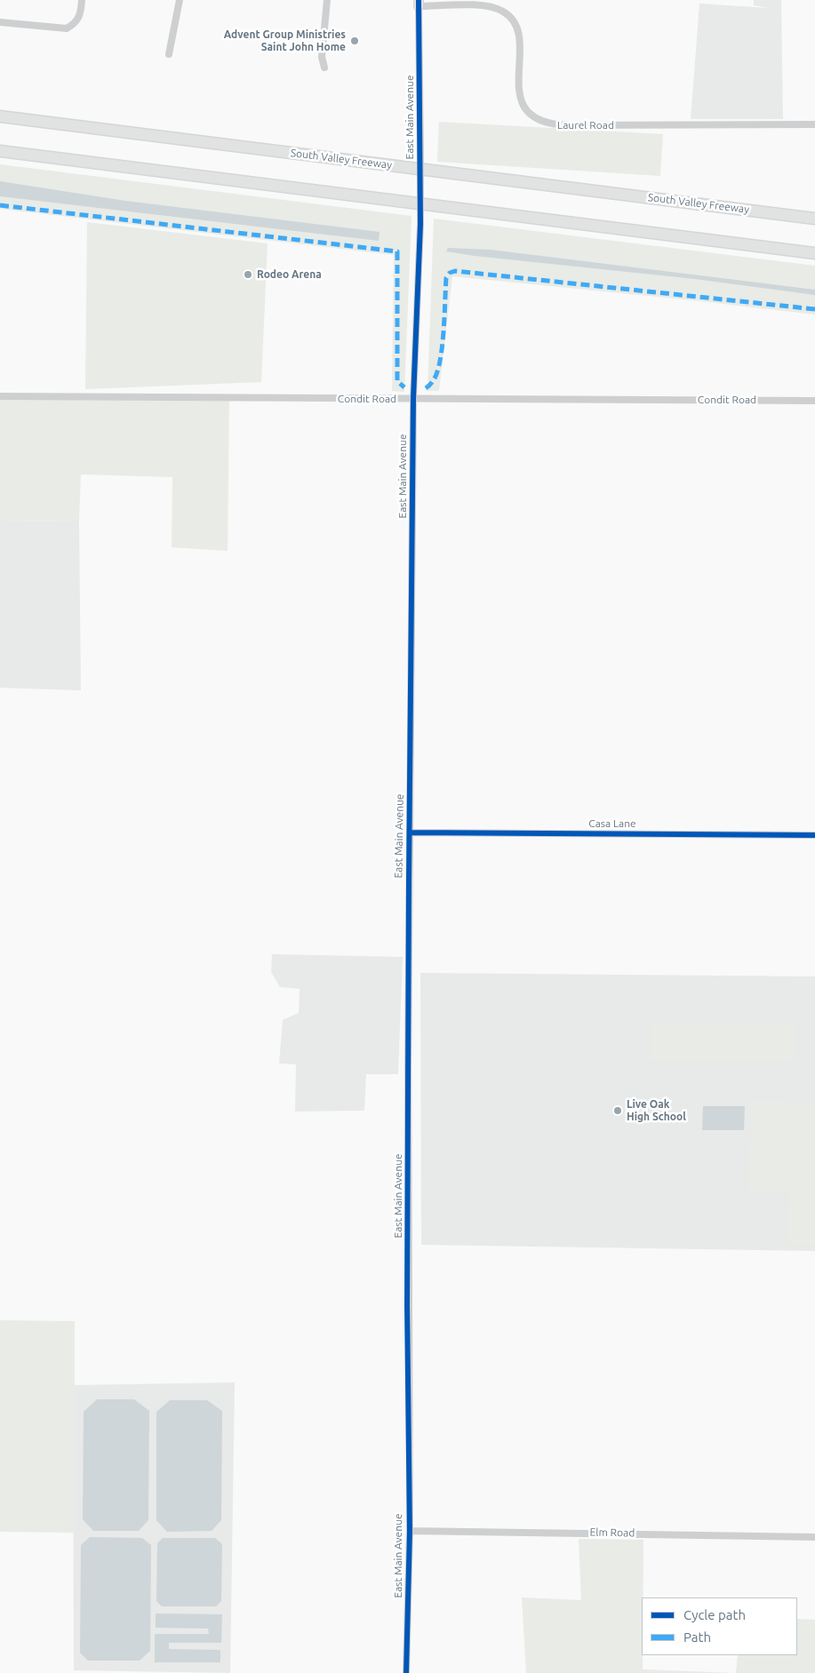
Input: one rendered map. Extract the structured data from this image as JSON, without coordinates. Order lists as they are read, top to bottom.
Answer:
{
  "streets": {
    "highway": ["South Valley Freeway"],
    "street": [
      "East Main Avenue",
      "Laurel Road",
      "Condit Road",
      "Casa Lane",
      "Elm Road"
    ]
  },
  "crossings": [
    ["East Main Avenue", "Laurel Road"],
    ["East Main Avenue", "Condit Road"],
    ["East Main Avenue", "Casa Lane"],
    ["East Main Avenue", "Elm Road"]
  ],
  "places": ["Advent Group Ministries Saint John Home", "Rodeo Arena", "Live Oak High School"],
  "legend": ["Cycle path", "Path"]
}
